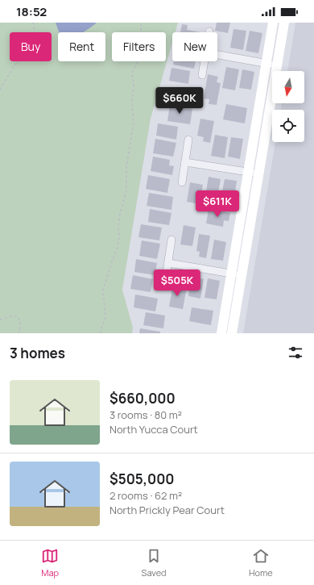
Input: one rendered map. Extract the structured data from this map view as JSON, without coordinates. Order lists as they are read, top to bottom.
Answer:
{
  "north": "bottom",
  "page": {
    "status": "18:52",
    "chip": [
      "Buy",
      "Rent",
      "Filters",
      "New"
    ],
    "price": ["$660K", "$611K", "$505K"],
    "heading": "3 homes",
    "list": [
      {
        "name": "$660,000",
        "note": "3 rooms · 80 m² · North Yucca Court"
      },
      {
        "name": "$505,000",
        "note": "2 rooms · 62 m² · North Prickly Pear Court"
      }
    ],
    "tabs": ["Map", "Saved", "Home"]
  }
}
